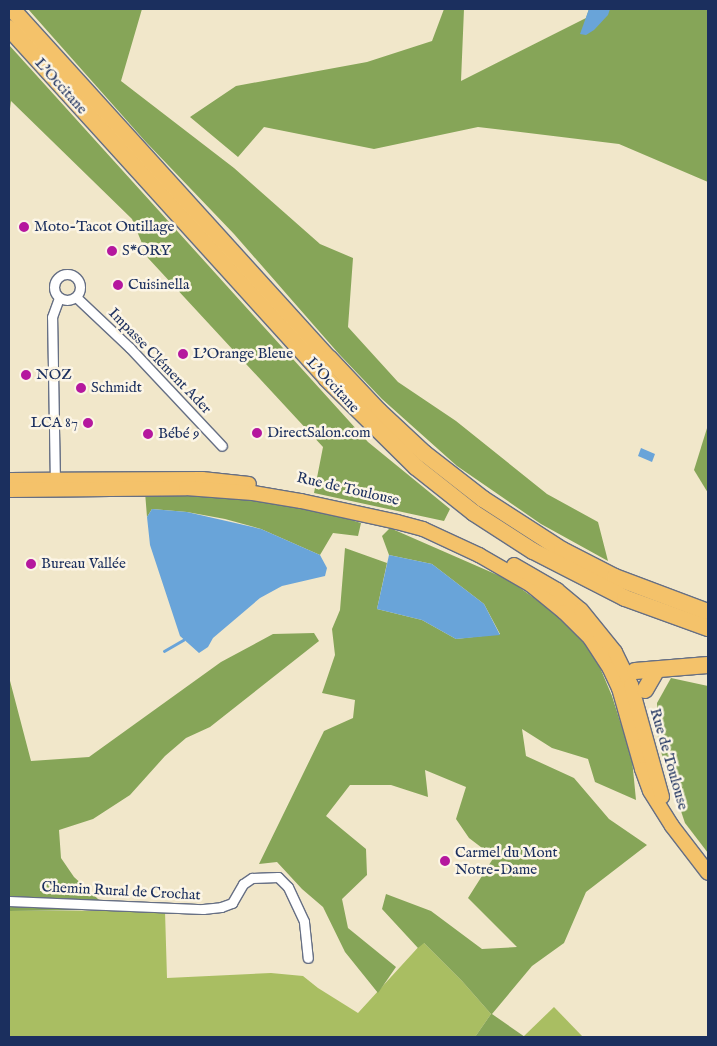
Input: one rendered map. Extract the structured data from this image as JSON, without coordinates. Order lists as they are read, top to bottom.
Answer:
{
  "streets": {
    "highway": ["L'Occitane"],
    "main road": ["Rue de Toulouse"],
    "street": ["Impasse Clément Ader", "Chemin Rural de Crochat"]
  },
  "places": [
    "Moto-Tacot Outillage",
    "S*ORY",
    "Cuisinella",
    "L'Orange Bleue",
    "NOZ",
    "Schmidt",
    "LCA 87",
    "DirectSalon.com",
    "Bébé 9",
    "Bureau Vallée",
    "Carmel du Mont Notre-Dame"
  ]
}
